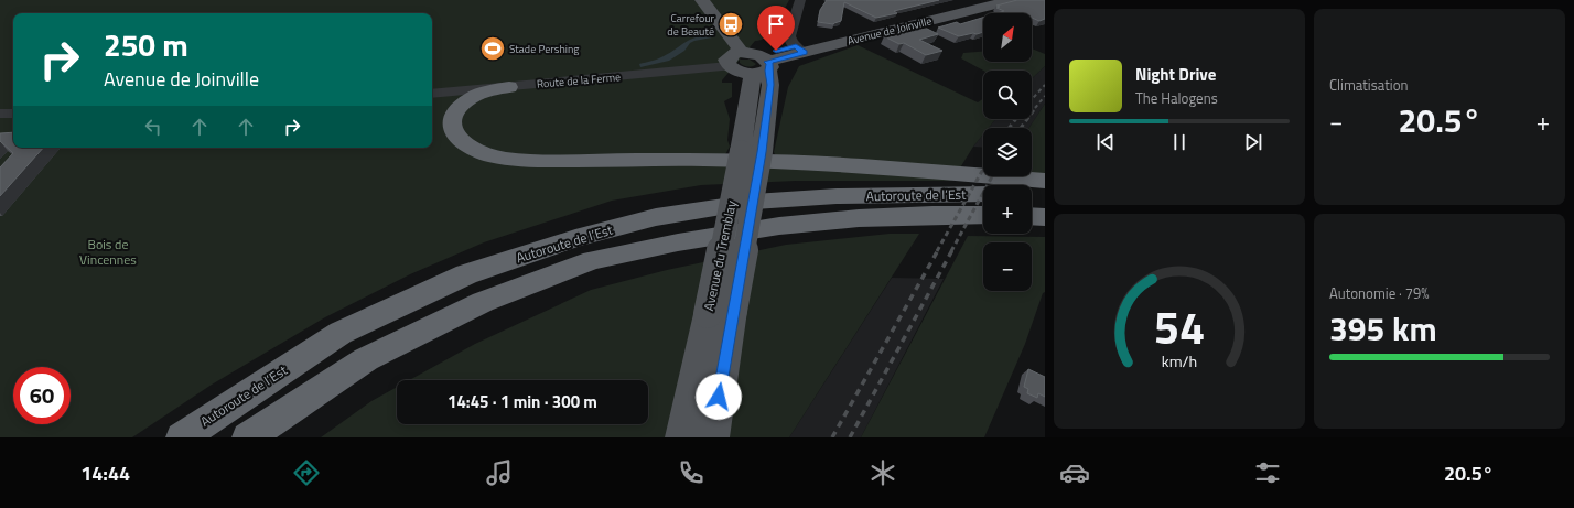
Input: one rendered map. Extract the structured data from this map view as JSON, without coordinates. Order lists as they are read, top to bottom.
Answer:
{
  "streets": {
    "highway": ["Autoroute de l’Est"],
    "main road": ["Avenue de Joinville", "Avenue du Tremblay"],
    "street": ["Route de la Ferme"]
  },
  "crossings": [
    ["Avenue de Joinville", "Avenue du Tremblay"]
  ],
  "parks": ["Bois de Vincennes"],
  "places": {
    "bus stop": ["Carrefour de Beauté"],
    "sports": ["Stade Pershing"]
  },
  "north": "top right",
  "page": {
    "tile": [
      "Climatisation",
      ["Autonomie · 79%", "395 km"]
    ],
    "map_buttons": ["+", "−"],
    "turn": ["250 m", "Avenue de Joinville"],
    "song": ["Night Drive", "The Halogens"],
    "heat": ["−", "20.5°", "+"],
    "limit": "60",
    "trip": "14:45 · 1 min · 300 m",
    "tabs": ["14:44", "20.5°"],
    "gauge": ["54", "km/h"]
  }
}
